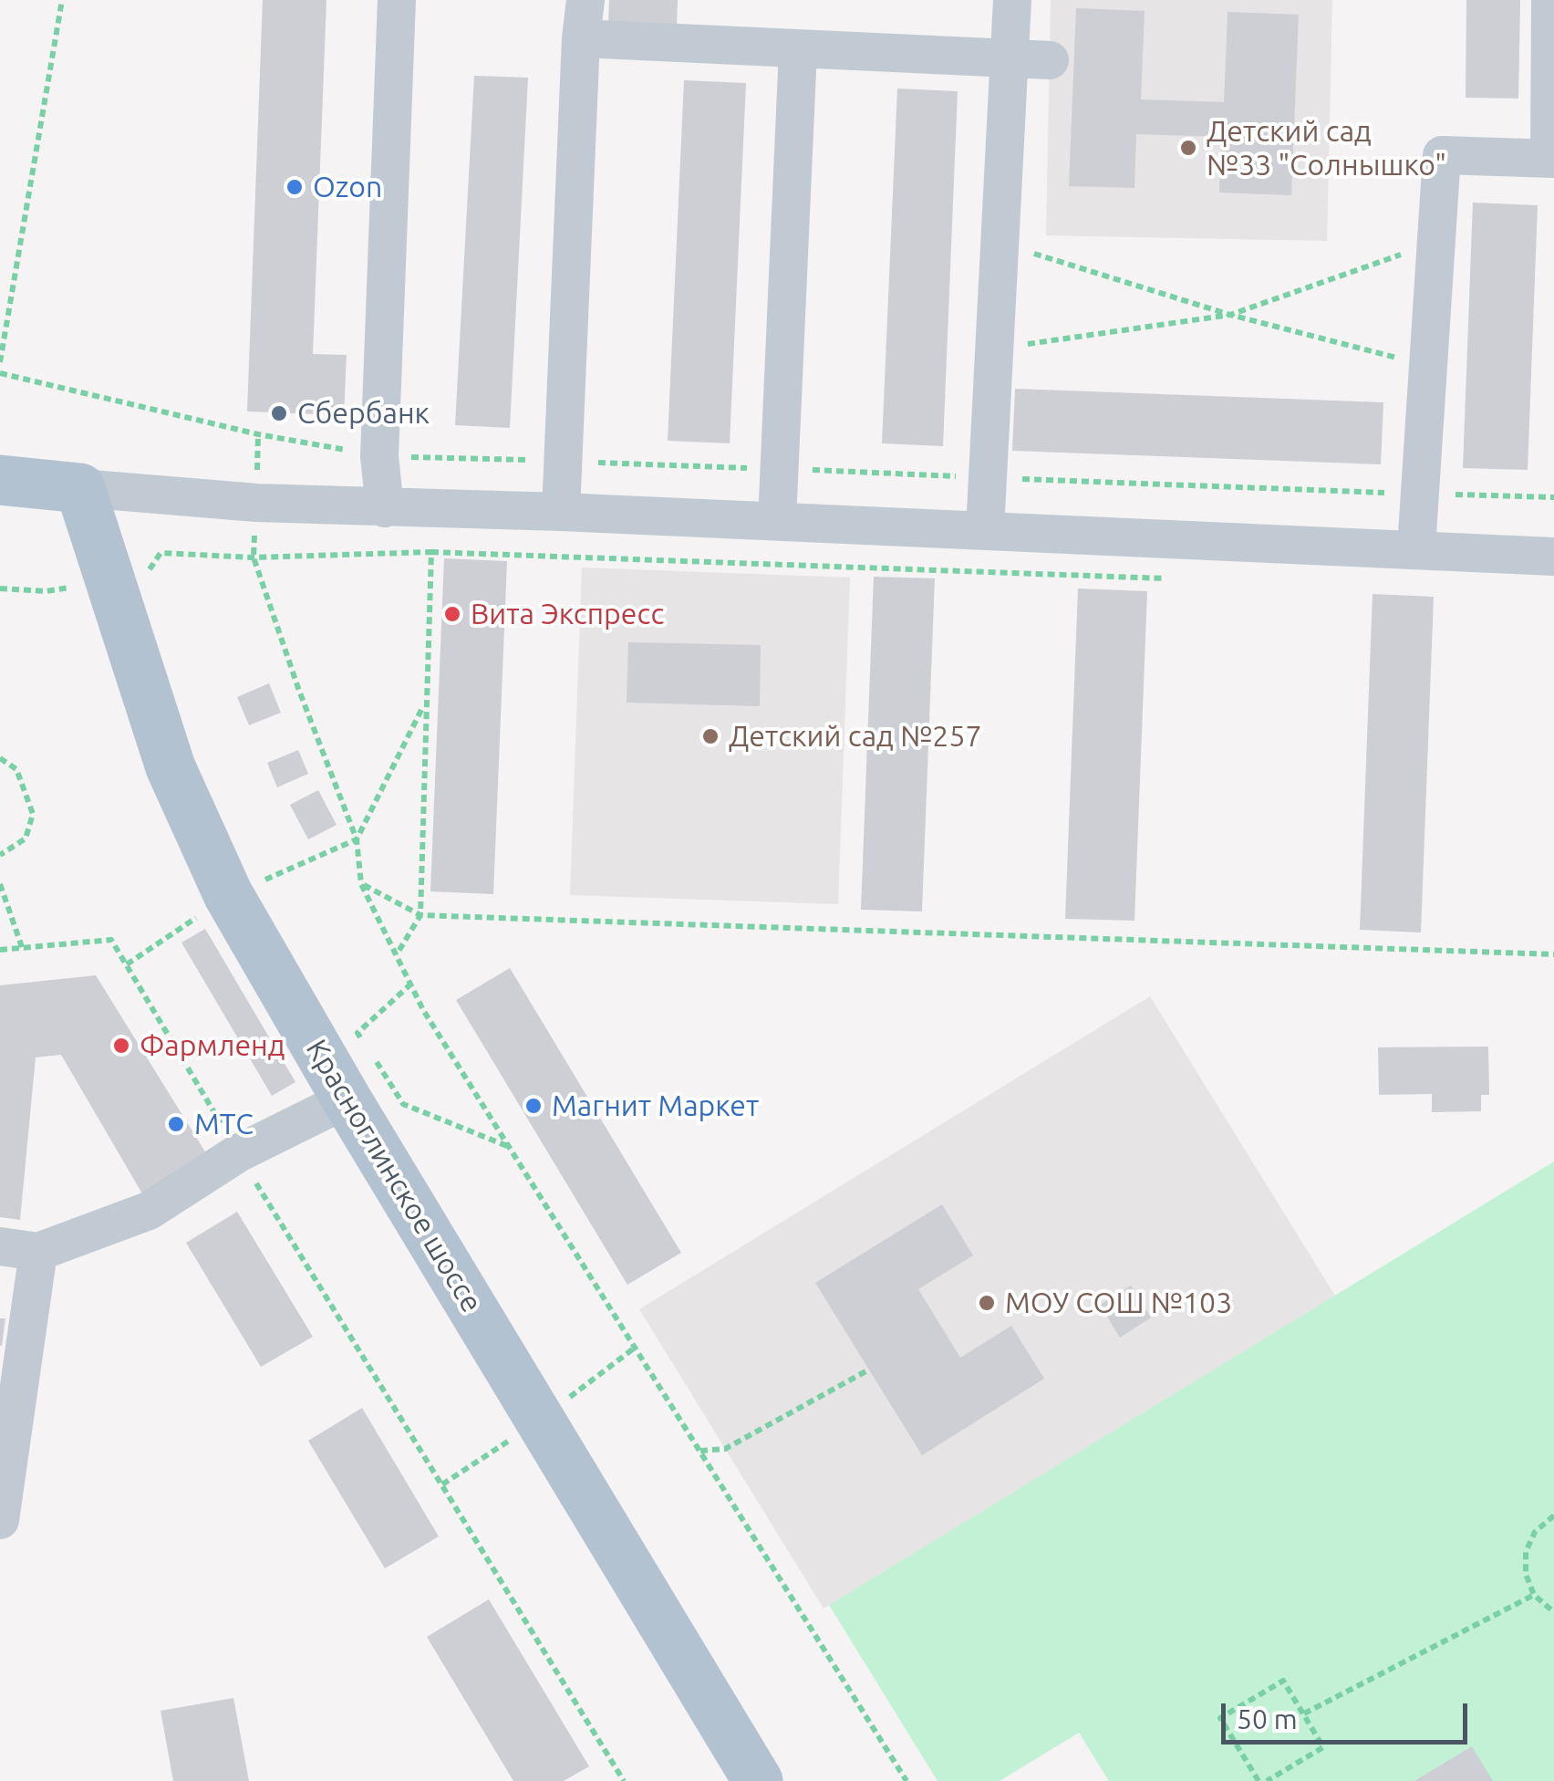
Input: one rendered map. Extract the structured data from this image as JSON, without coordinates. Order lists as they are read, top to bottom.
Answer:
{
  "streets": {
    "main road": ["Красноглинское шоссе"]
  },
  "places": [
    "Детский сад №33 \"Солнышко\"",
    "Ozon",
    "Сбербанк",
    "Вита Экспресс",
    "Детский сад №257",
    "Фармленд",
    "Магнит Маркет",
    "МТС",
    "МОУ СОШ №103"
  ],
  "scale_bar": "50 m"
}
